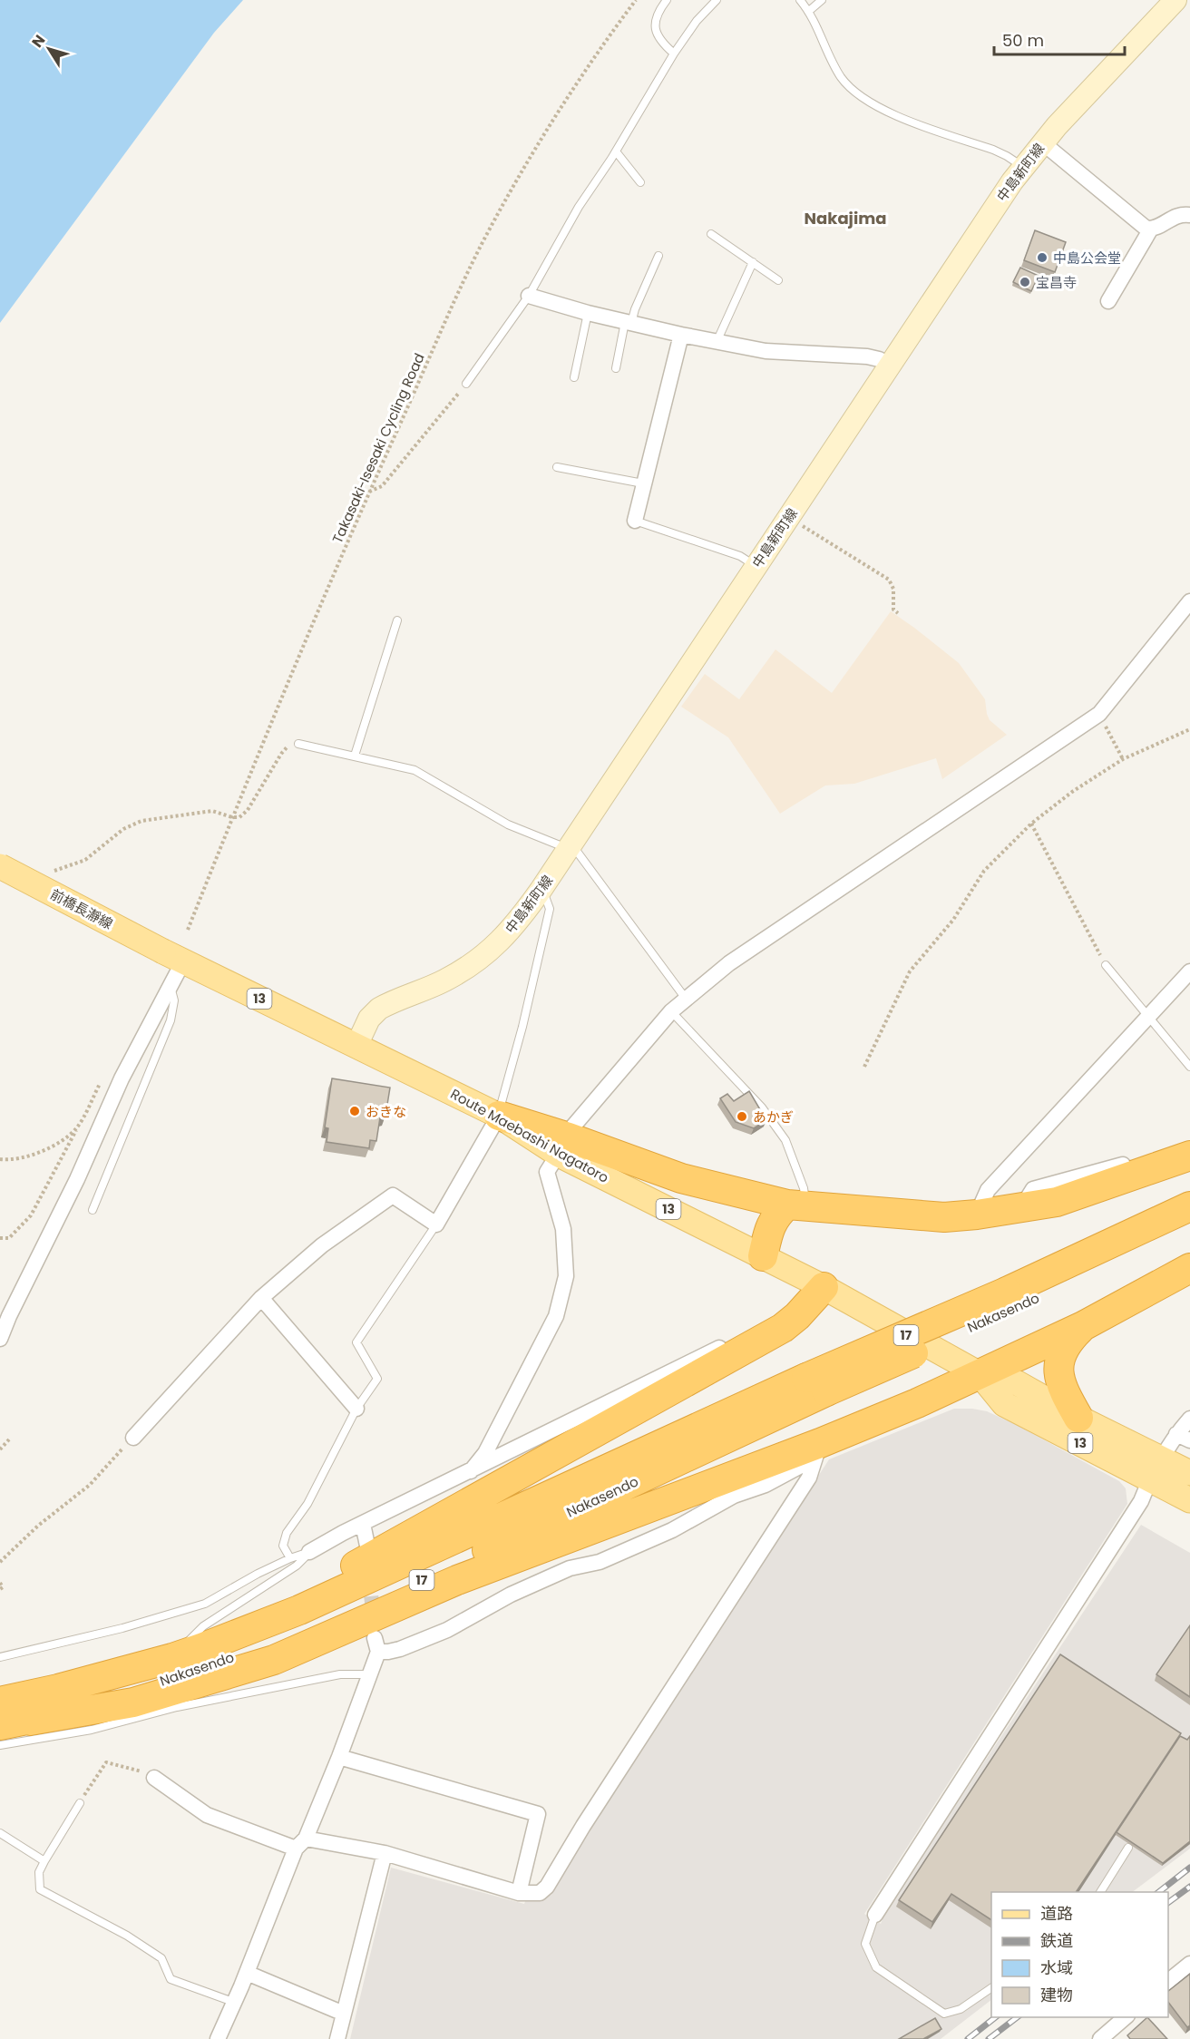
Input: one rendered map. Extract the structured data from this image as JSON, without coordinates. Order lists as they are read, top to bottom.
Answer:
{
  "streets": {
    "highway": ["Nakasendo", "17"],
    "main road": [
      "中島新町線",
      "前橋長瀞線",
      "13",
      "Route Maebashi Nagatoro"
    ],
    "path": ["Takasaki-Isesaki Cycling Road"]
  },
  "crossings": [
    ["中島新町線", "Route Maebashi Nagatoro"],
    ["前橋長瀞線", "Route Maebashi Nagatoro"],
    ["Route Maebashi Nagatoro", "17"],
    ["Nakasendo", "17"]
  ],
  "districts": ["Nakajima"],
  "places": [
    "中島公会堂",
    "宝昌寺",
    "おきな",
    "あかぎ"
  ],
  "legend": [
    "道路",
    "鉄道",
    "水域",
    "建物"
  ],
  "scale_bar": "50 m",
  "north": "top left"
}
